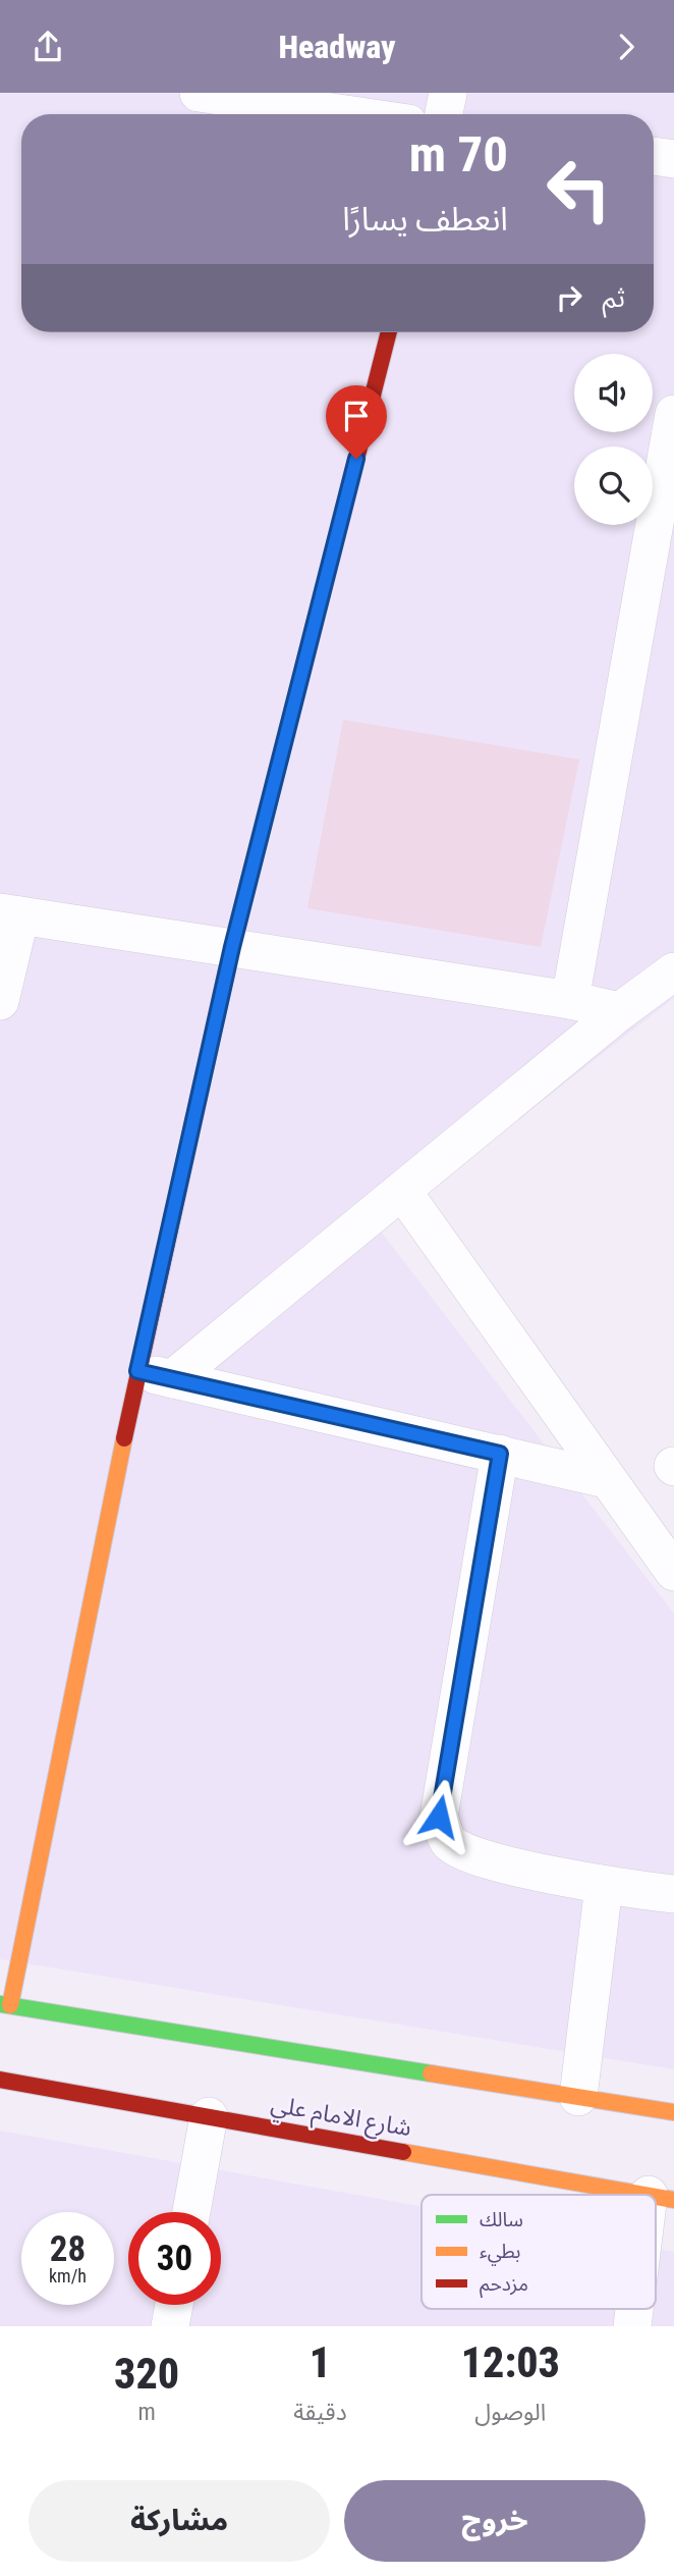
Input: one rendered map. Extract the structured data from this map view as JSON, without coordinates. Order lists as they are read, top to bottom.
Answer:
{
  "streets": {
    "street": ["شارع الامام علي"]
  },
  "legend": ["سالك", "بطيء", "مزدحم"],
  "page": {
    "header": "Headway",
    "turn": ["70 m", "انعطف يسارًا"],
    "then": "ثم",
    "speed": "28 km/h",
    "limit": "30",
    "eta": [
      "12:03",
      "الوصول",
      "1",
      "دقيقة",
      "320",
      "m"
    ],
    "buttons": ["خروج", "مشاركة"]
  }
}
